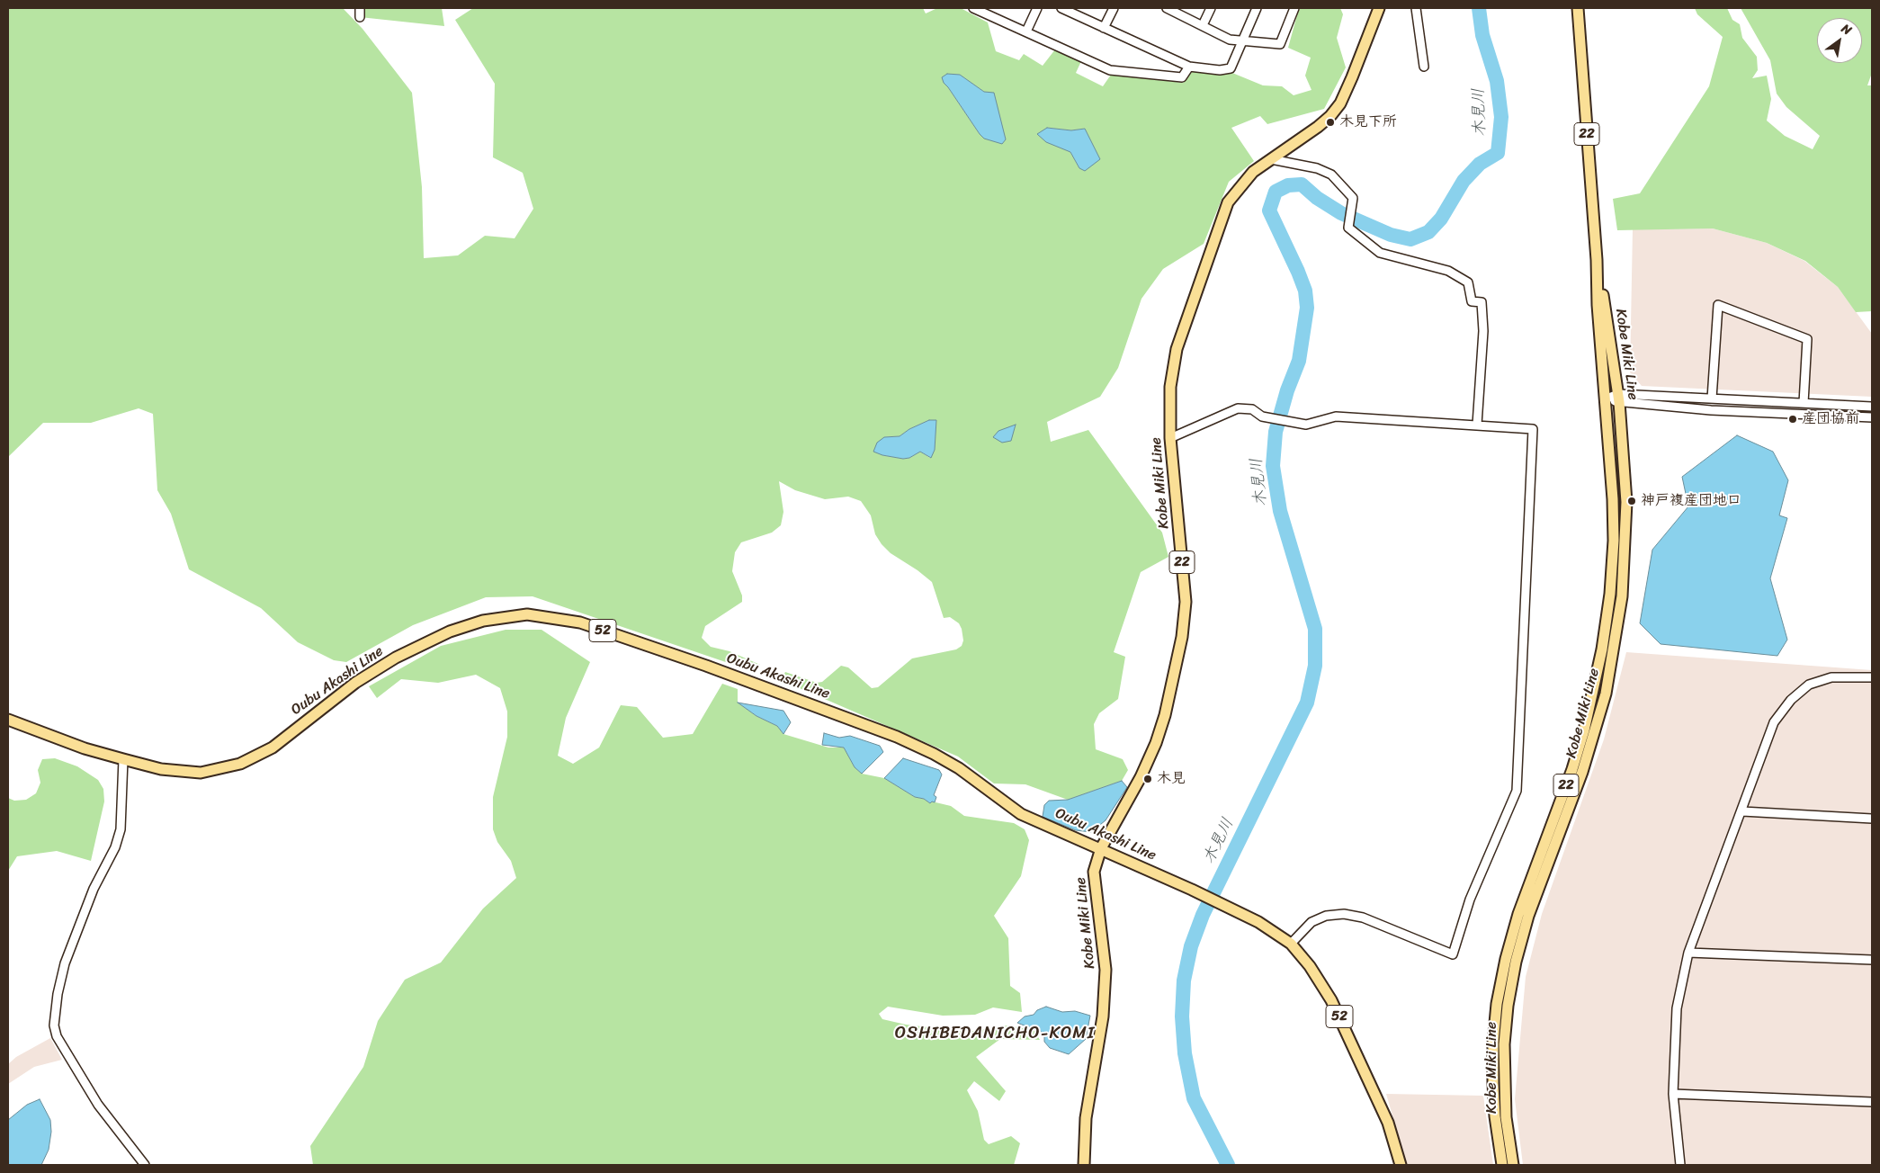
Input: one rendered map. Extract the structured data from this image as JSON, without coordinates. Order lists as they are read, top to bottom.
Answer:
{
  "streets": {
    "main road": [
      "22",
      "Kobe Miki Line",
      "52",
      "Oubu Akashi Line"
    ]
  },
  "crossings": [
    ["Kobe Miki Line", "Oubu Akashi Line"]
  ],
  "districts": ["OSHIBEDANICHO-KOMI"],
  "water": ["木見川"],
  "places": [
    "木見下所",
    "産団協前",
    "神戸複産団地口",
    "木見"
  ],
  "north": "top right"
}
